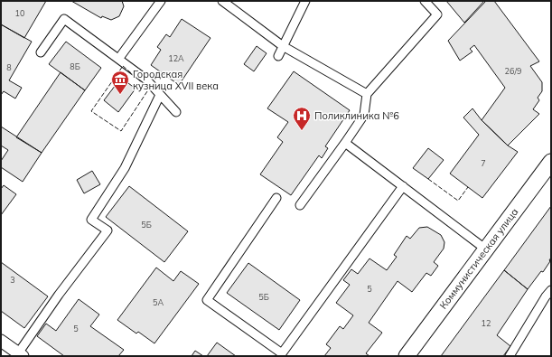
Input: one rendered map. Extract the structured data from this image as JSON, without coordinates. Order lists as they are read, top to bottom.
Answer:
{
  "streets": {
    "street": ["Коммунистическая улица"]
  },
  "places": {
    "museum": ["Городская кузница XVII века"],
    "hospital": ["Поликлиника №6"]
  },
  "house_numbers": [
    "10",
    "12А",
    "8Б",
    "8",
    "26/9",
    "7",
    "5Б",
    "3",
    "5",
    "5Б",
    "5А",
    "12",
    "5"
  ]
}
